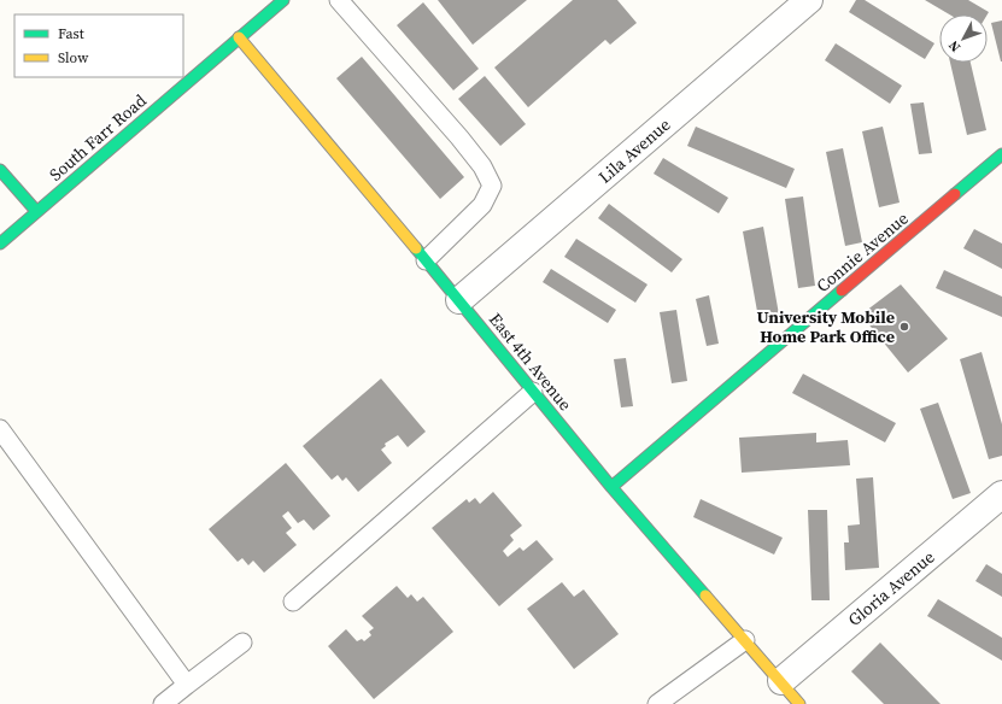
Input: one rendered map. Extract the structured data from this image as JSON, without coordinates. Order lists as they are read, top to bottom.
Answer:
{
  "streets": {
    "street": [
      "South Farr Road",
      "Lila Avenue",
      "Connie Avenue",
      "East 4th Avenue",
      "Gloria Avenue"
    ]
  },
  "crossings": [
    ["South Farr Road", "East 4th Avenue"],
    ["Lila Avenue", "East 4th Avenue"],
    ["Connie Avenue", "East 4th Avenue"],
    ["East 4th Avenue", "Gloria Avenue"]
  ],
  "places": ["University Mobile Home Park Office"],
  "legend": ["Fast", "Slow"],
  "north": "bottom left"
}
